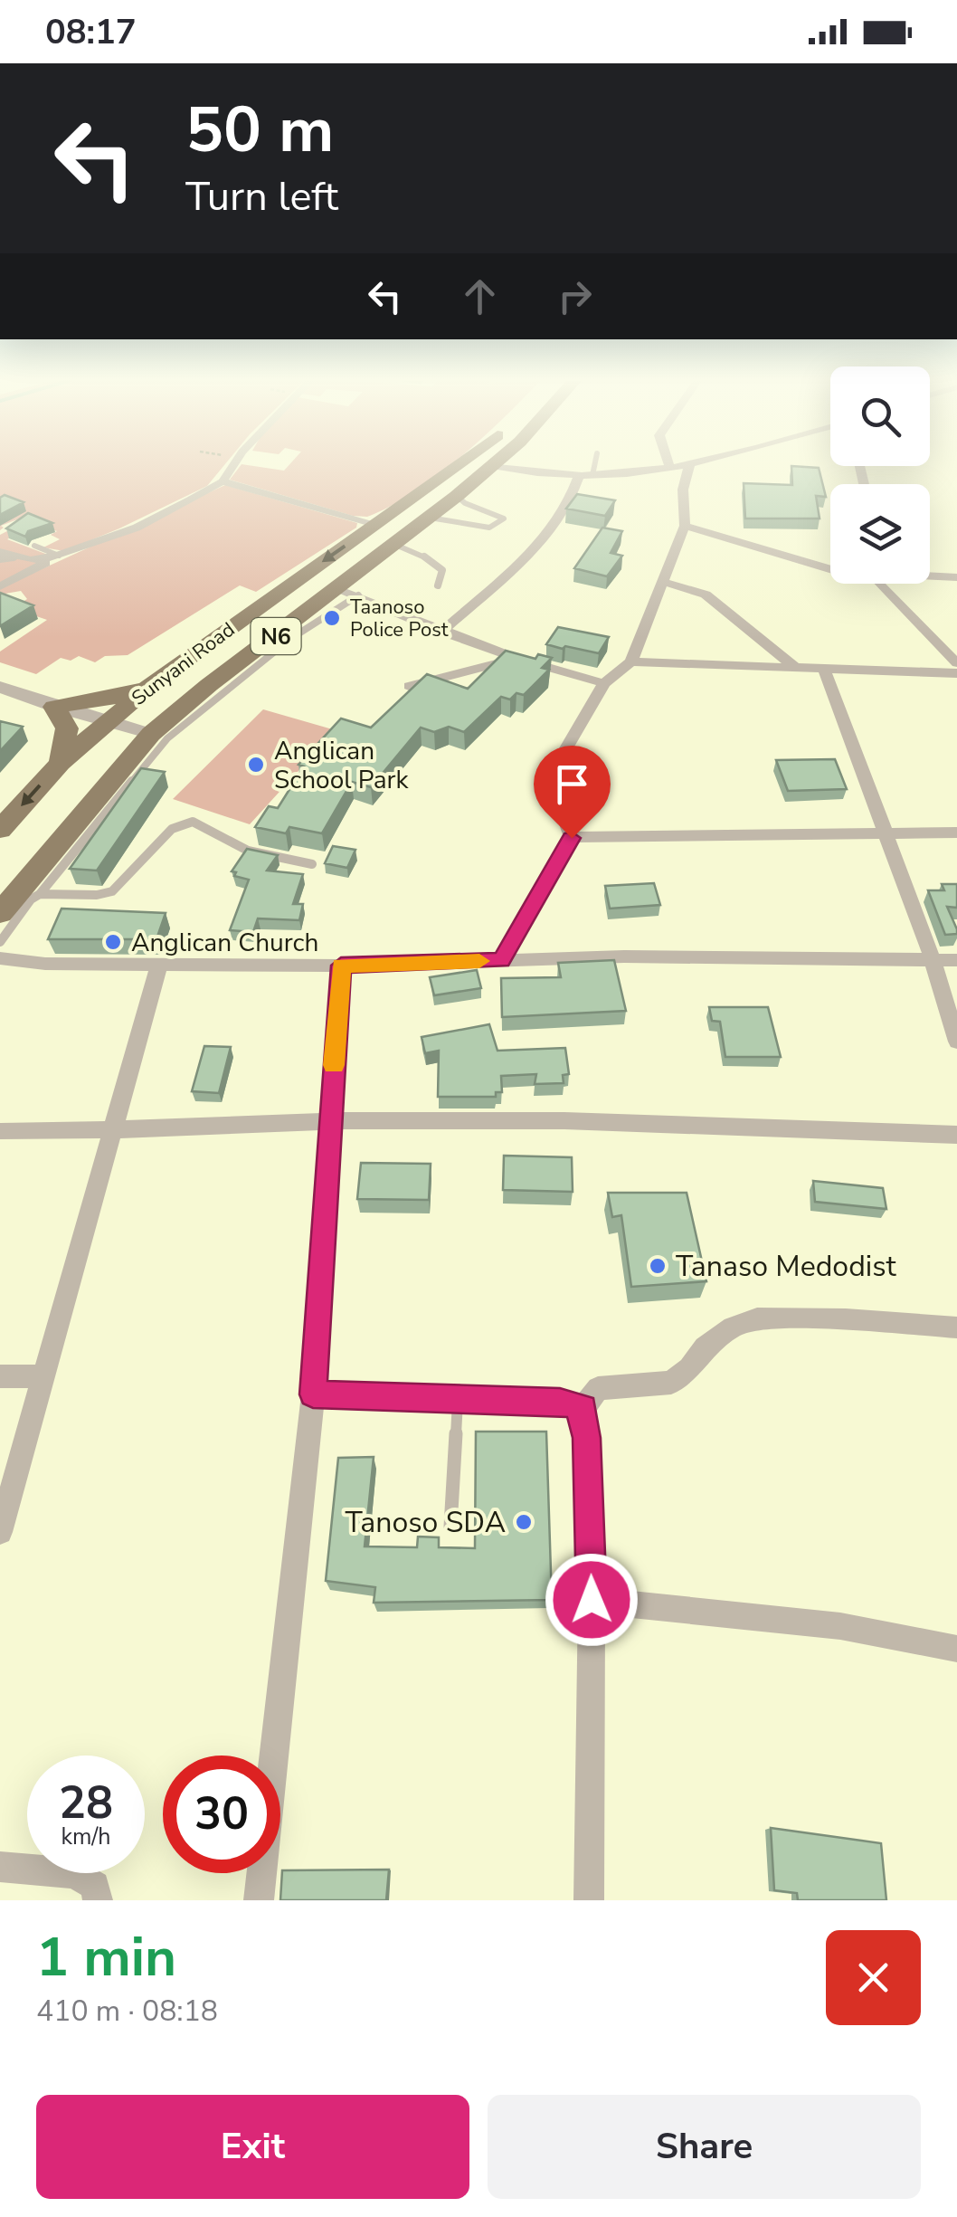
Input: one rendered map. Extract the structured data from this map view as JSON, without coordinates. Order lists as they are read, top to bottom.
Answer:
{
  "streets": {
    "main road": ["N6", "Sunyani Road"]
  },
  "places": [
    "Taanoso Police Post",
    "Anglican School Park",
    "Anglican Church",
    "Tanaso Medodist",
    "Tanoso SDA"
  ],
  "page": {
    "status": "08:17",
    "turn": ["50 m", "Turn left"],
    "speed": "28 km/h",
    "limit": "30",
    "heading": ["1 min", "410 m · 08:18"],
    "buttons": ["Exit", "Share"]
  }
}
